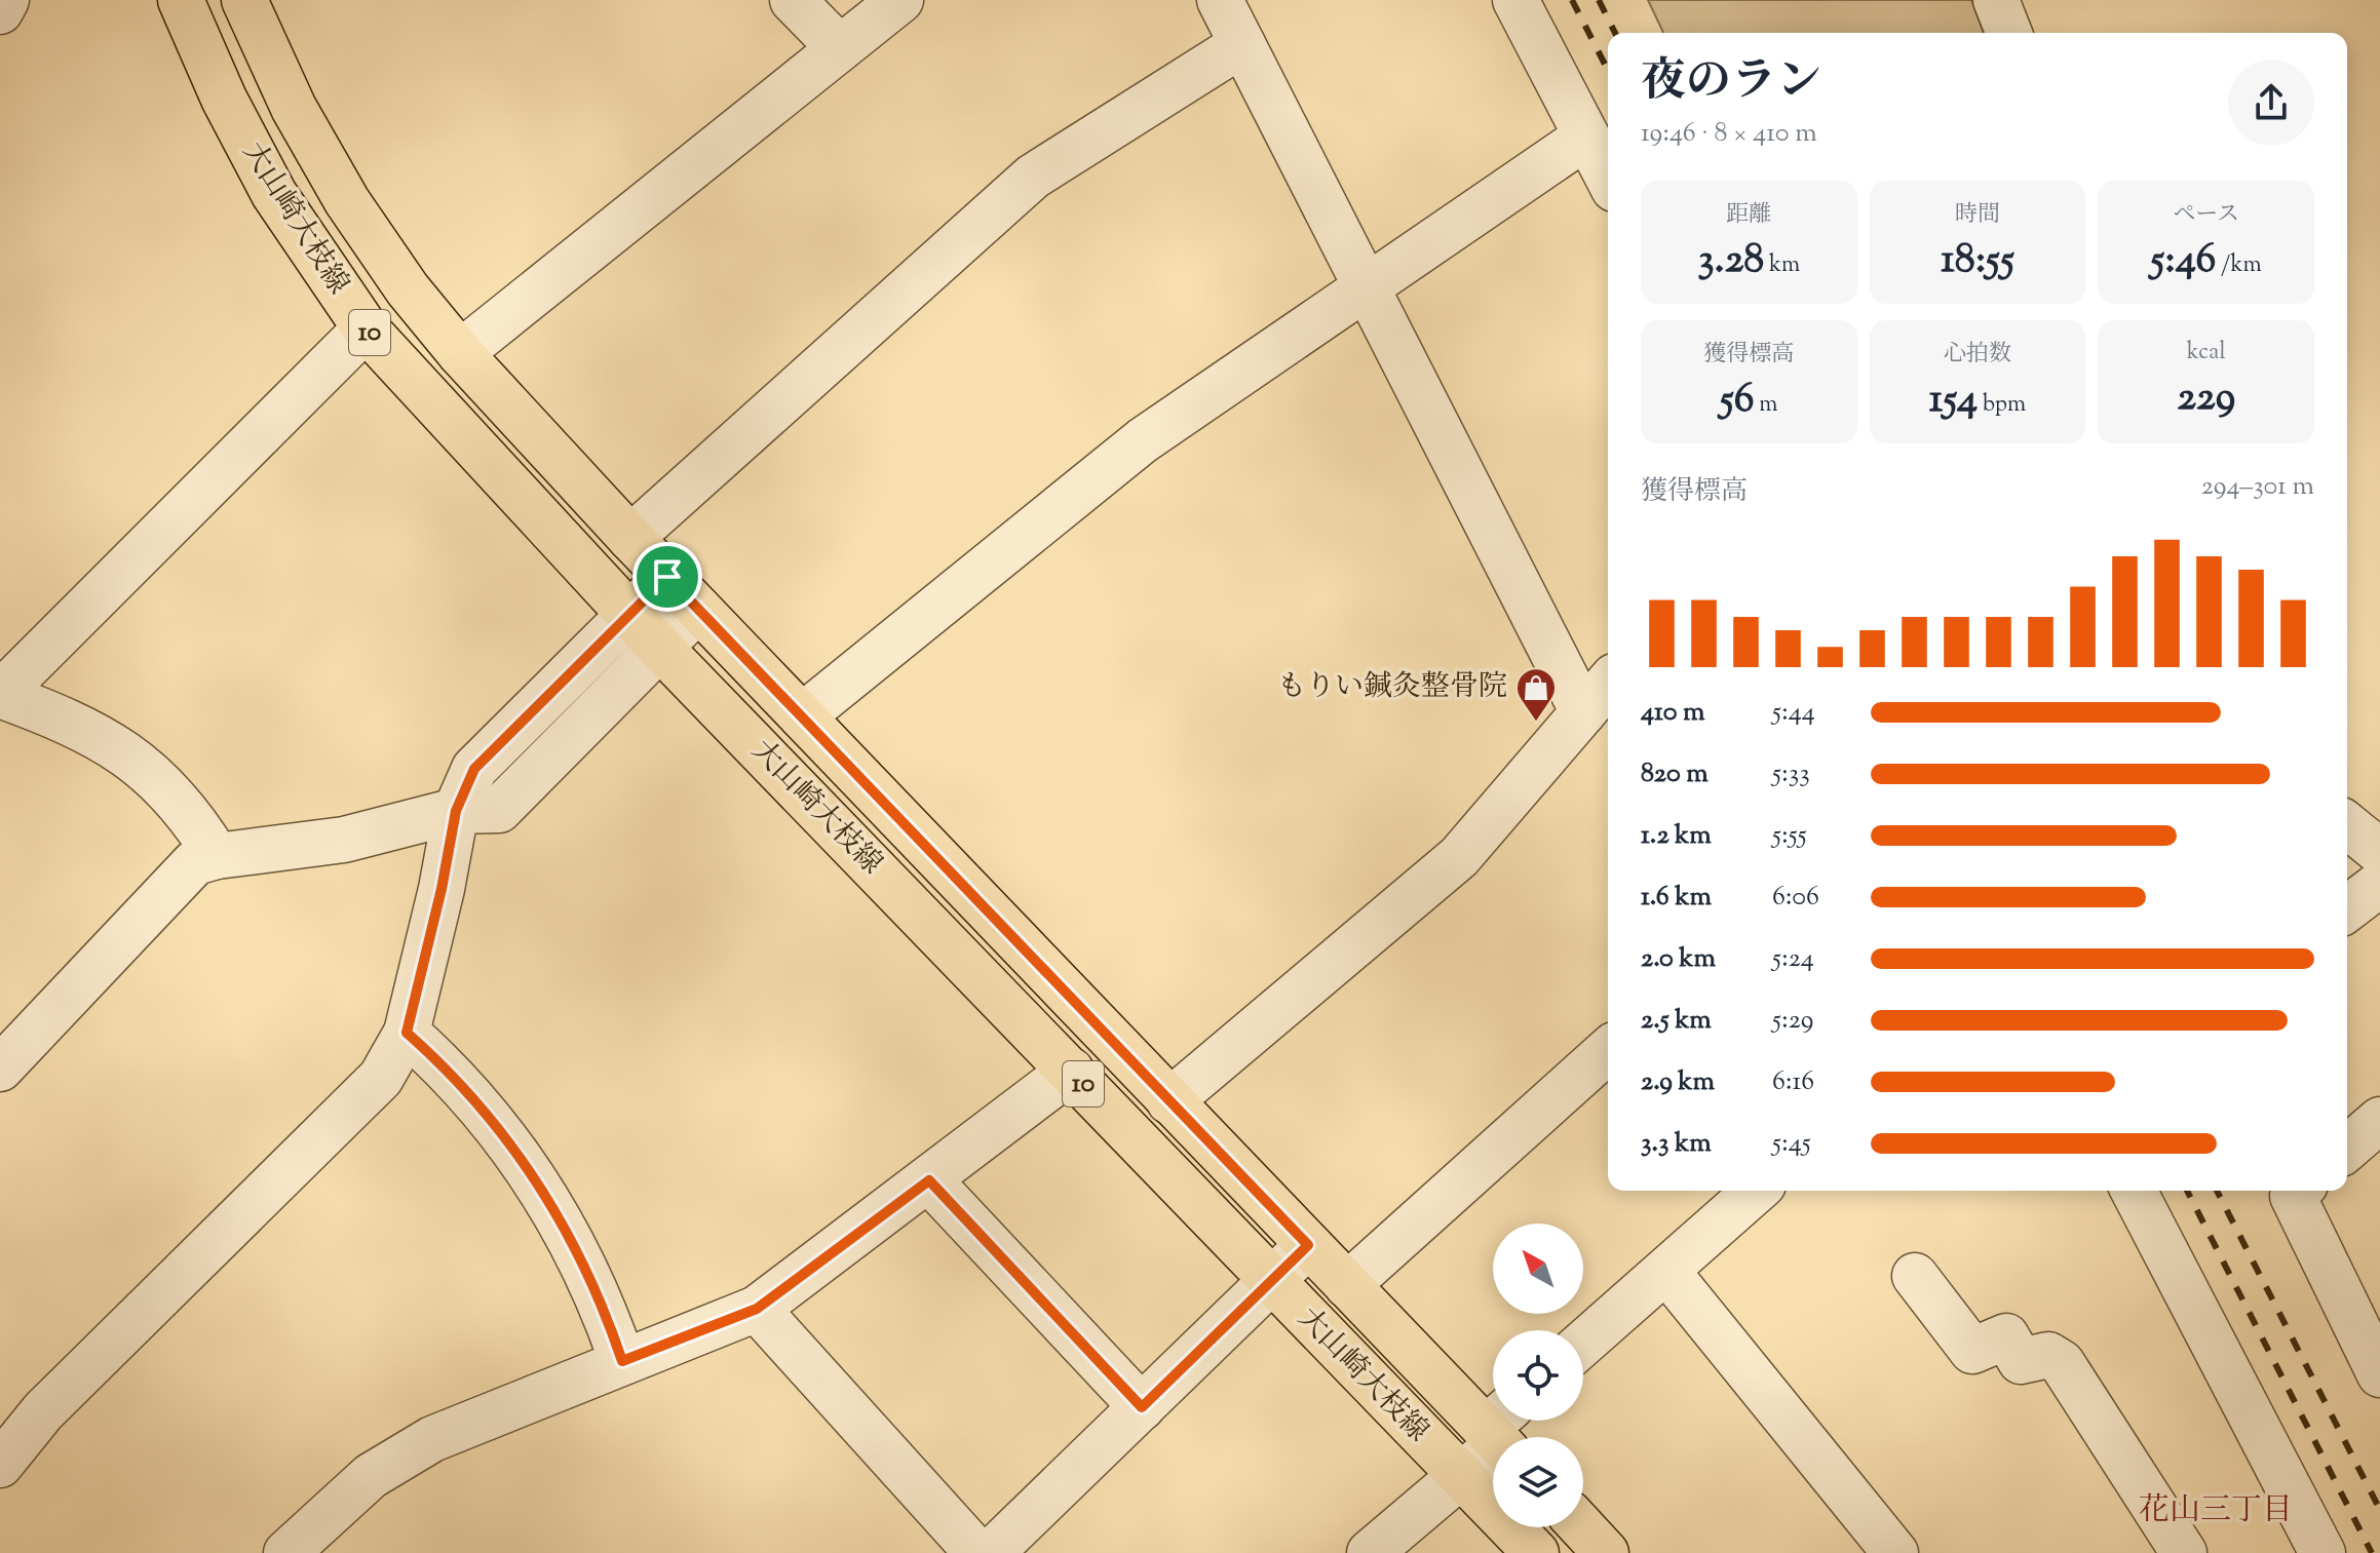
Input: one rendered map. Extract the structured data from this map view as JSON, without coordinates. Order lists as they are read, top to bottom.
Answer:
{
  "streets": {
    "main road": ["大山崎大枝線", "10"]
  },
  "districts": ["花山三丁目"],
  "places": {
    "shop": ["もりい鍼灸整骨院"]
  },
  "north": "top left",
  "page": {
    "heading": ["夜のラン", "19:46 · 8 × 410 m"],
    "stats": [
      ["距離", "3.28 km"],
      ["時間", "18:55"],
      ["ペース", "5:46 /km"],
      ["獲得標高", "56 m"],
      ["心拍数", "154 bpm"],
      ["kcal", "229"]
    ],
    "chart": ["獲得標高", "294–301 m"],
    "list": [
      {
        "name": "410 m",
        "note": "5:44"
      },
      {
        "name": "820 m",
        "note": "5:33"
      },
      {
        "name": "1.2 km",
        "note": "5:55"
      },
      {
        "name": "1.6 km",
        "note": "6:06"
      },
      {
        "name": "2.0 km",
        "note": "5:24"
      },
      {
        "name": "2.5 km",
        "note": "5:29"
      },
      {
        "name": "2.9 km",
        "note": "6:16"
      },
      {
        "name": "3.3 km",
        "note": "5:45"
      }
    ]
  }
}
